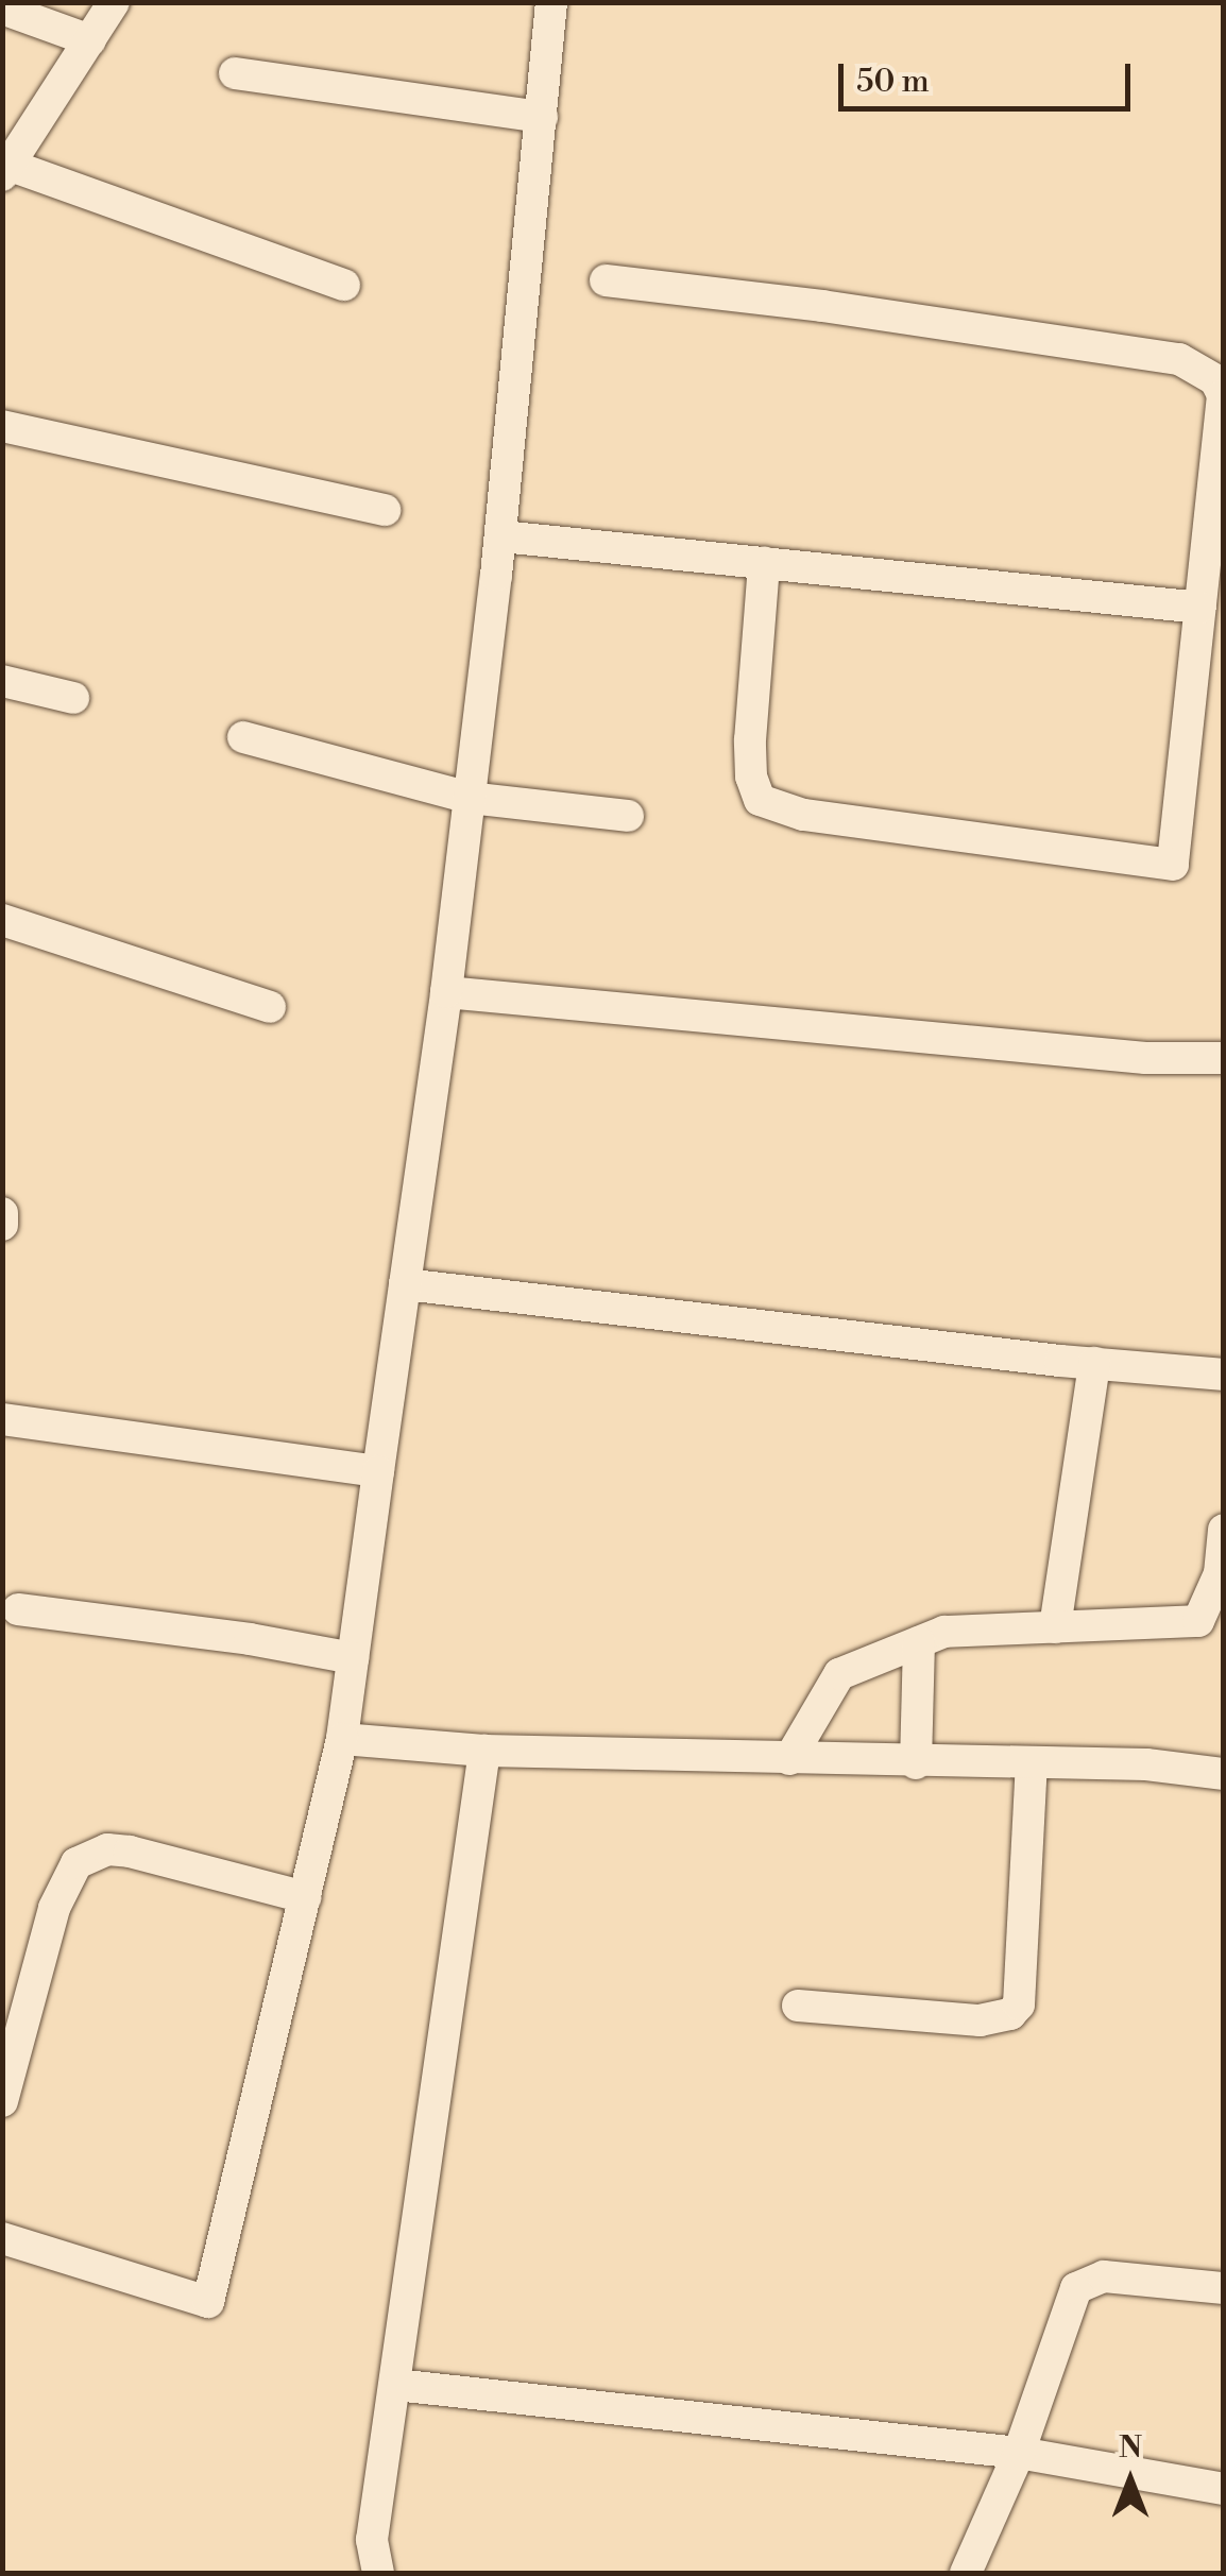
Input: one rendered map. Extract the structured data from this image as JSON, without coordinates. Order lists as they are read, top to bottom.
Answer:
{
  "scale_bar": "50 m",
  "north": "top"
}
